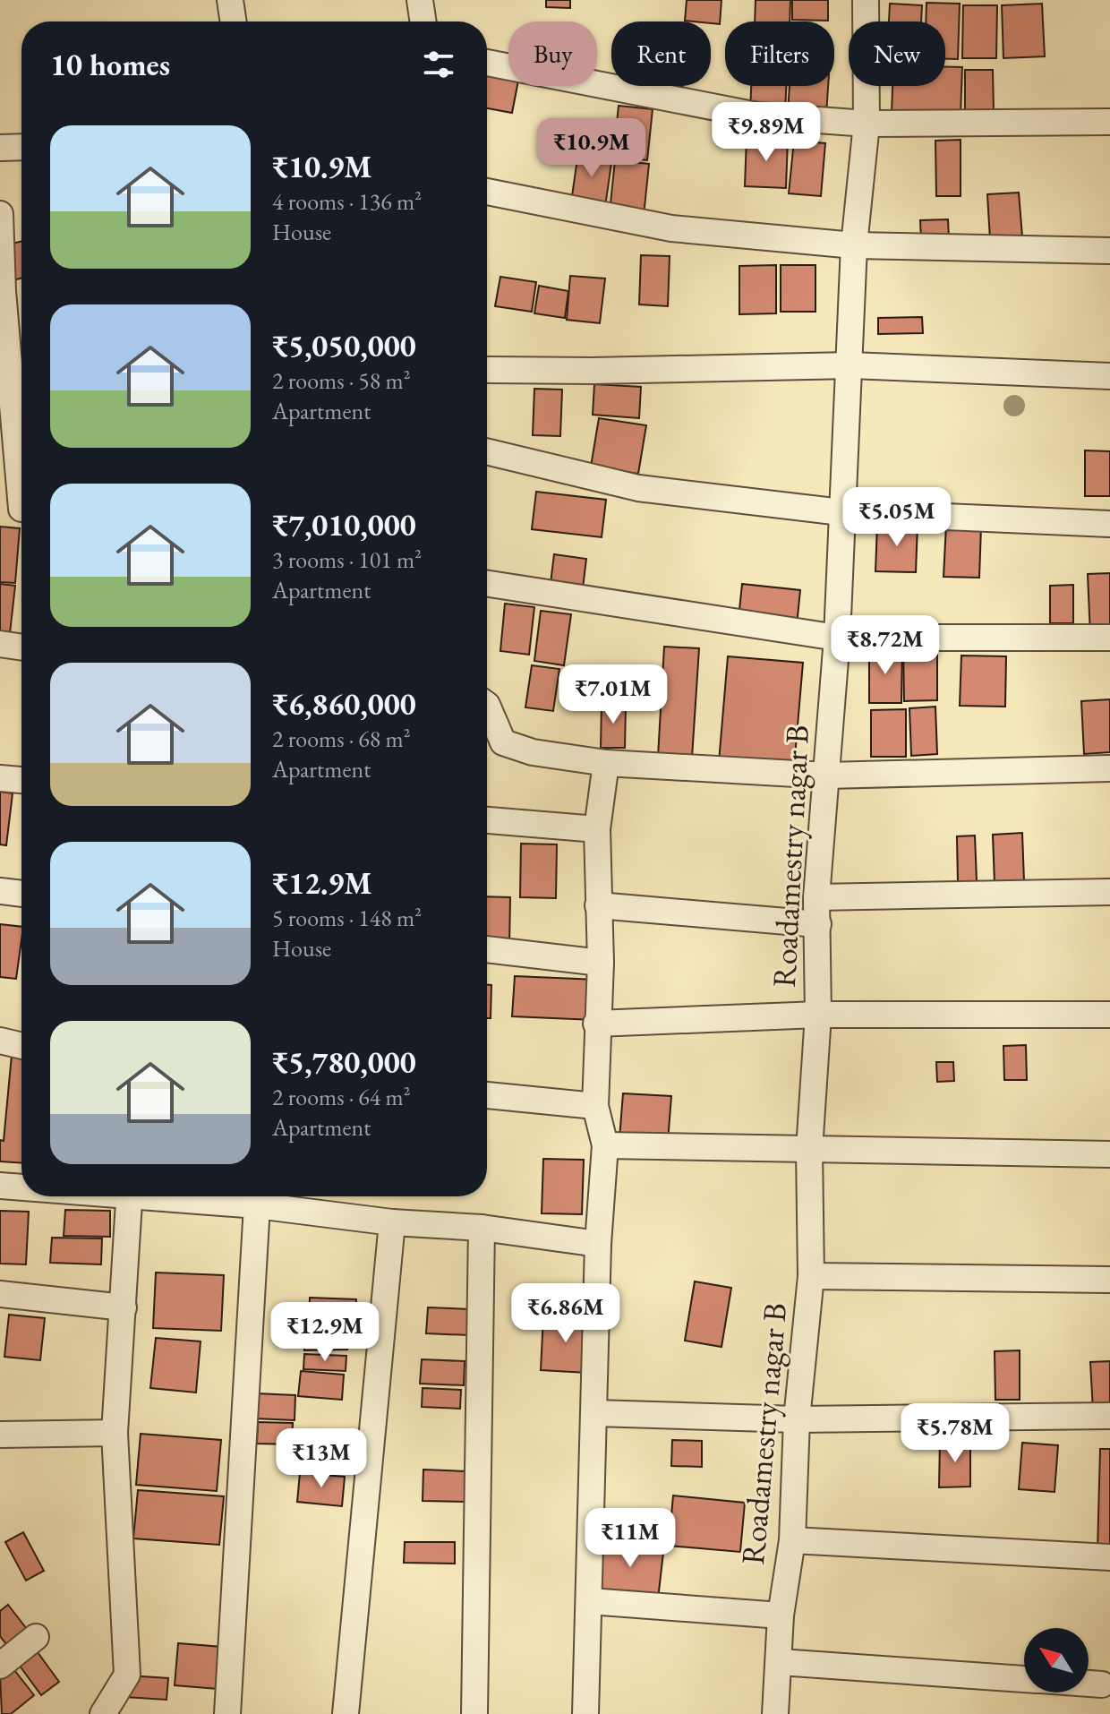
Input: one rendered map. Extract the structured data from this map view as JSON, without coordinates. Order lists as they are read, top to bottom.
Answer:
{
  "streets": {
    "street": ["Roadamestry nagar B"]
  },
  "north": "top left",
  "page": {
    "chip": [
      "Buy",
      "Rent",
      "Filters",
      "New"
    ],
    "heading": "10 homes",
    "price": [
      "₹9.89M",
      "₹10.9M",
      "₹5.05M",
      "₹8.72M",
      "₹7.01M",
      "₹6.86M",
      "₹12.9M",
      "₹5.78M",
      "₹13M",
      "₹11M"
    ],
    "list": [
      {
        "name": "₹10.9M",
        "note": "4 rooms · 136 m² · House"
      },
      {
        "name": "₹5,050,000",
        "note": "2 rooms · 58 m² · Apartment"
      },
      {
        "name": "₹7,010,000",
        "note": "3 rooms · 101 m² · Apartment"
      },
      {
        "name": "₹6,860,000",
        "note": "2 rooms · 68 m² · Apartment"
      },
      {
        "name": "₹12.9M",
        "note": "5 rooms · 148 m² · House"
      },
      {
        "name": "₹5,780,000",
        "note": "2 rooms · 64 m² · Apartment"
      }
    ]
  }
}
